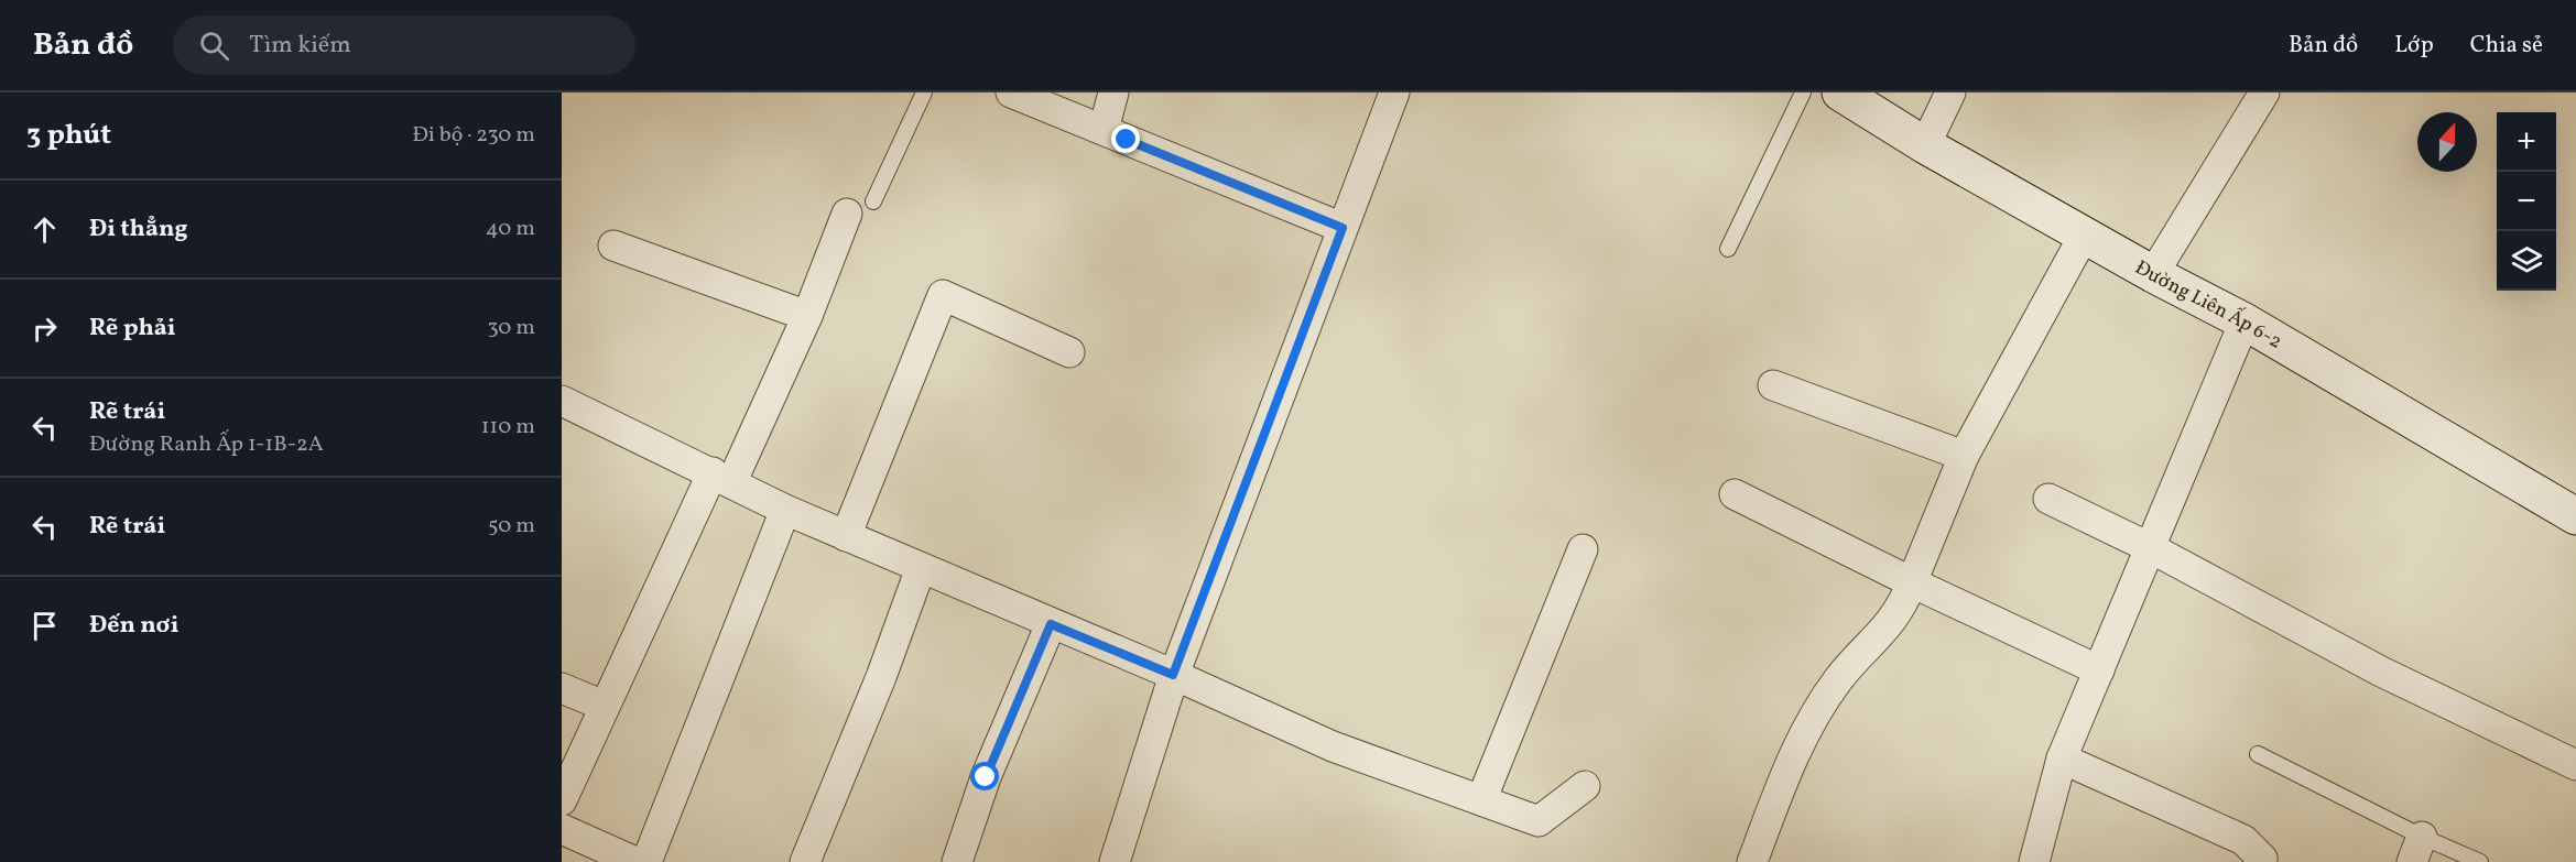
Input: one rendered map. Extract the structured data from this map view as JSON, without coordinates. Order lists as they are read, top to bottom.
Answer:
{
  "streets": {
    "street": ["Đường Liên Ấp 6-2"]
  },
  "north": "top",
  "page": {
    "header": "Bản đồ",
    "search": "Tìm kiếm",
    "nav": ["Bản đồ", "Lớp", "Chia sẻ"],
    "heading": ["3 phút", "Đi bộ · 230 m"],
    "map_buttons": ["+", "−"],
    "list": [
      ["Đi thẳng", "40 m"],
      ["Rẽ phải", "30 m"],
      ["Rẽ trái", "Đường Ranh Ấp 1-1B-2A", "110 m"],
      ["Rẽ trái", "50 m"],
      "Đến nơi"
    ]
  }
}
